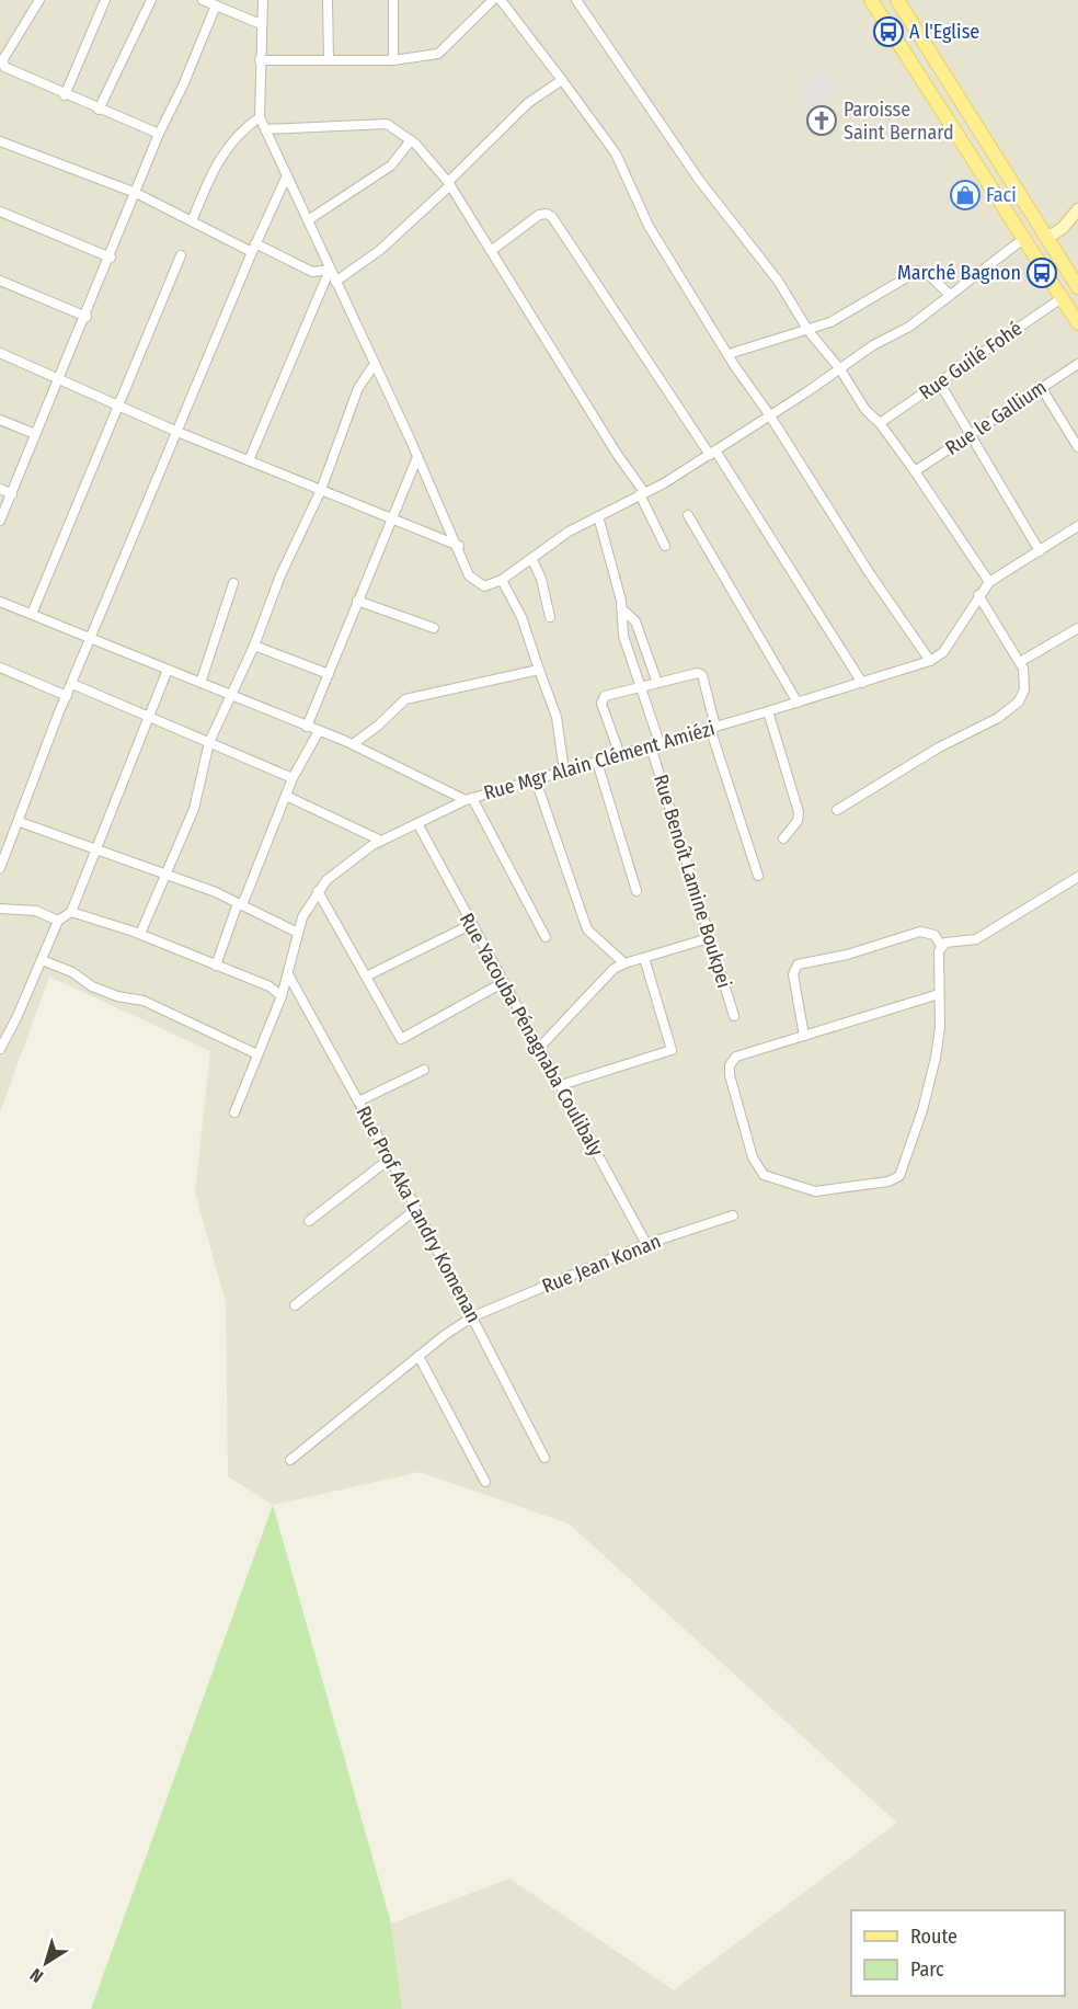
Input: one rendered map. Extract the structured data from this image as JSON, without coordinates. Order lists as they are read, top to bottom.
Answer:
{
  "streets": {
    "street": [
      "Rue Guilé Fohé",
      "Rue le Gallium",
      "Rue Mgr Alain Clément Amiézi",
      "Rue Benoît Lamine Boukpei",
      "Rue Yacouba Pénagnaba Coulibaly",
      "Rue Prof Aka Landry Komenan",
      "Rue Jean Konan"
    ]
  },
  "crossings": [
    ["Rue Mgr Alain Clément Amiézi", "Rue Benoît Lamine Boukpei"],
    ["Rue Mgr Alain Clément Amiézi", "Rue Yacouba Pénagnaba Coulibaly"],
    ["Rue Mgr Alain Clément Amiézi", "Rue Prof Aka Landry Komenan"],
    ["Rue Yacouba Pénagnaba Coulibaly", "Rue Jean Konan"],
    ["Rue Prof Aka Landry Komenan", "Rue Jean Konan"]
  ],
  "places": {
    "bus stop": ["A l'Eglise", "Marché Bagnon"],
    "church": ["Paroisse Saint Bernard"],
    "shop": ["Faci"]
  },
  "legend": ["Route", "Parc"],
  "north": "bottom left"
}
